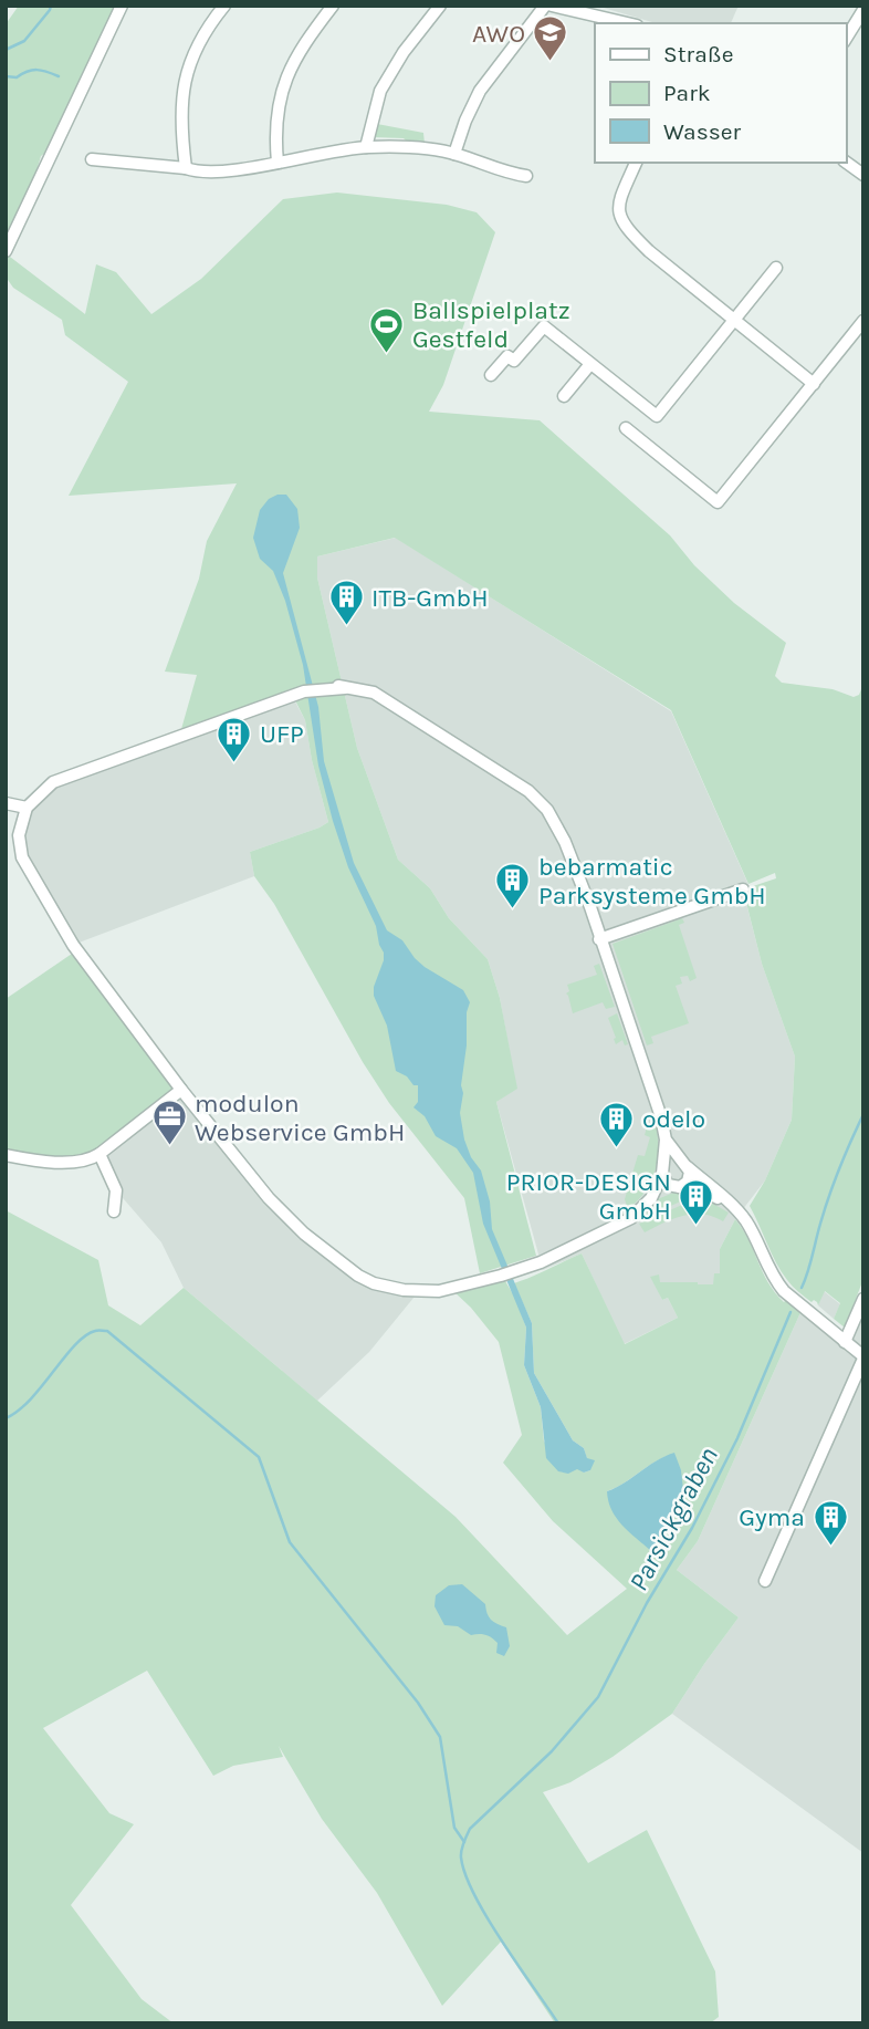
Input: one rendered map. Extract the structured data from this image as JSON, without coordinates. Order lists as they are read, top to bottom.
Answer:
{
  "water": ["Parsickgraben"],
  "places": {
    "school or university": ["AWO"],
    "sports": ["Ballspielplatz Gestfeld"],
    "building": [
      "ITB-GmbH",
      "UFP",
      "bebarmatic Parksysteme GmbH",
      "odelo",
      "PRIOR-DESIGN GmbH",
      "Gyma"
    ],
    "office": ["modulon Webservice GmbH"]
  },
  "legend": ["Straße", "Park", "Wasser"]
}
